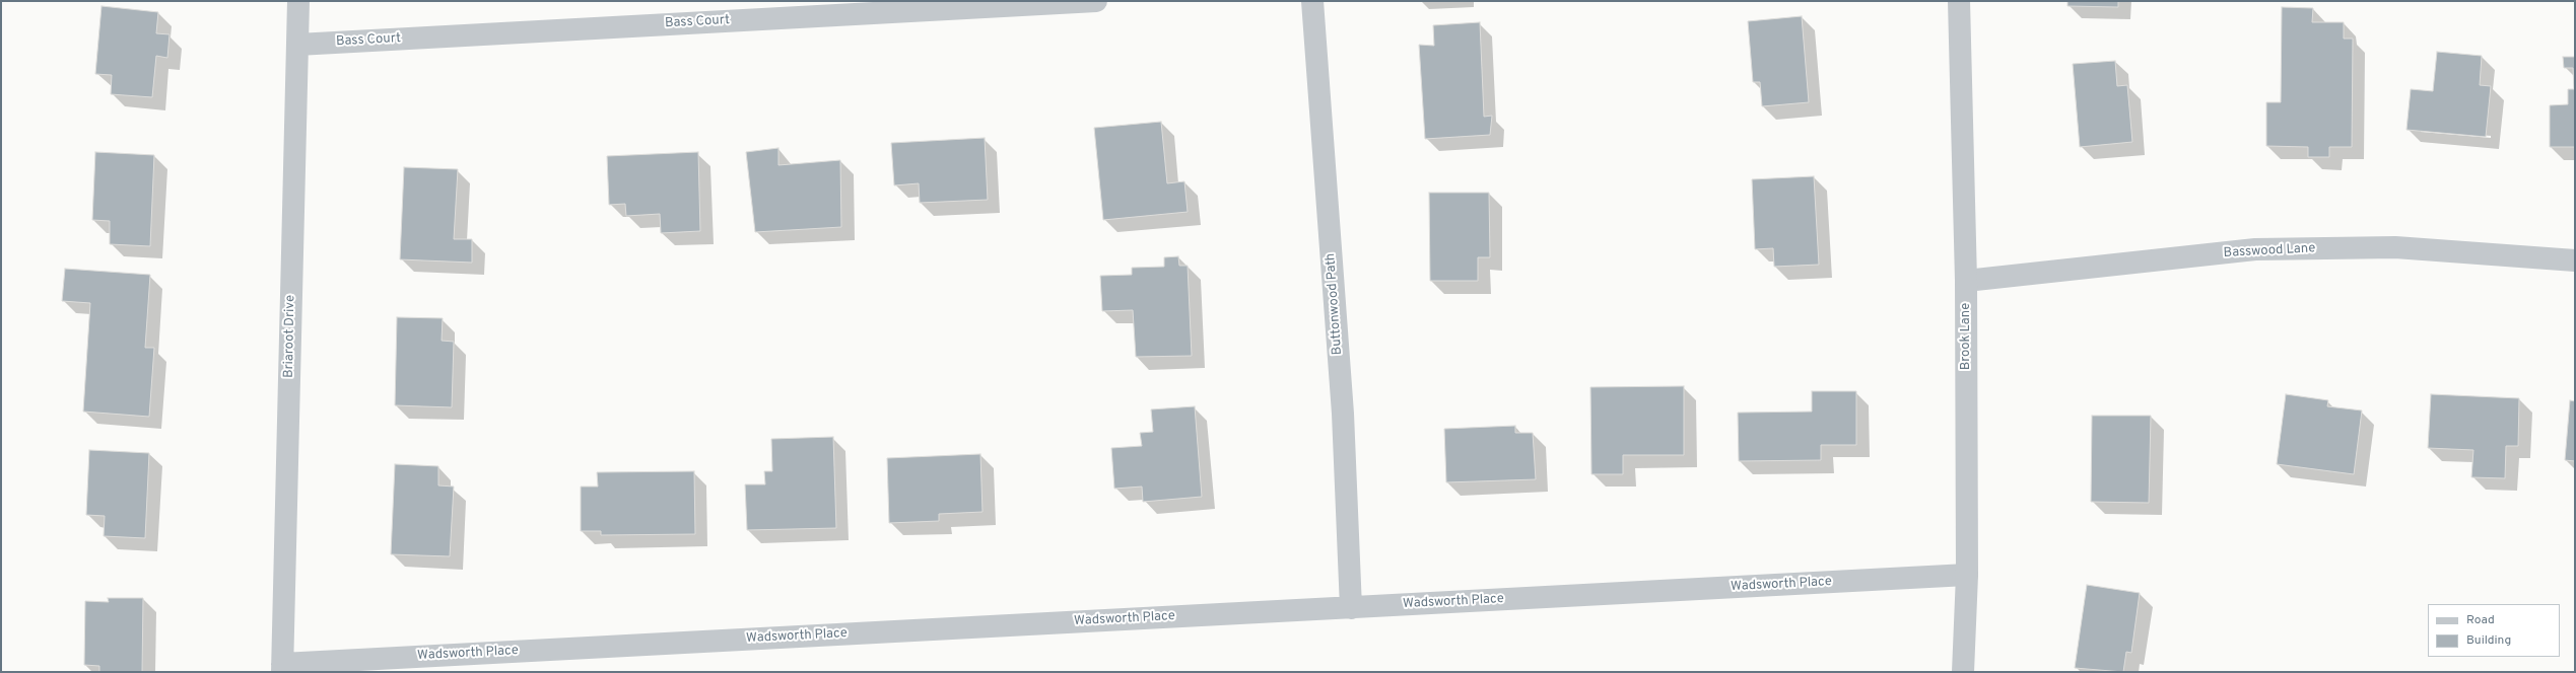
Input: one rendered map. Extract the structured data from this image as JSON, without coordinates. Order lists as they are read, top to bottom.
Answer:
{
  "streets": {
    "street": [
      "Bass Court",
      "Basswood Lane",
      "Buttonwood Path",
      "Briaroot Drive",
      "Brook Lane",
      "Wadsworth Place"
    ]
  },
  "crossings": [
    ["Bass Court", "Briaroot Drive"],
    ["Basswood Lane", "Brook Lane"],
    ["Buttonwood Path", "Wadsworth Place"],
    ["Briaroot Drive", "Wadsworth Place"],
    ["Brook Lane", "Wadsworth Place"]
  ],
  "legend": ["Road", "Building"]
}
